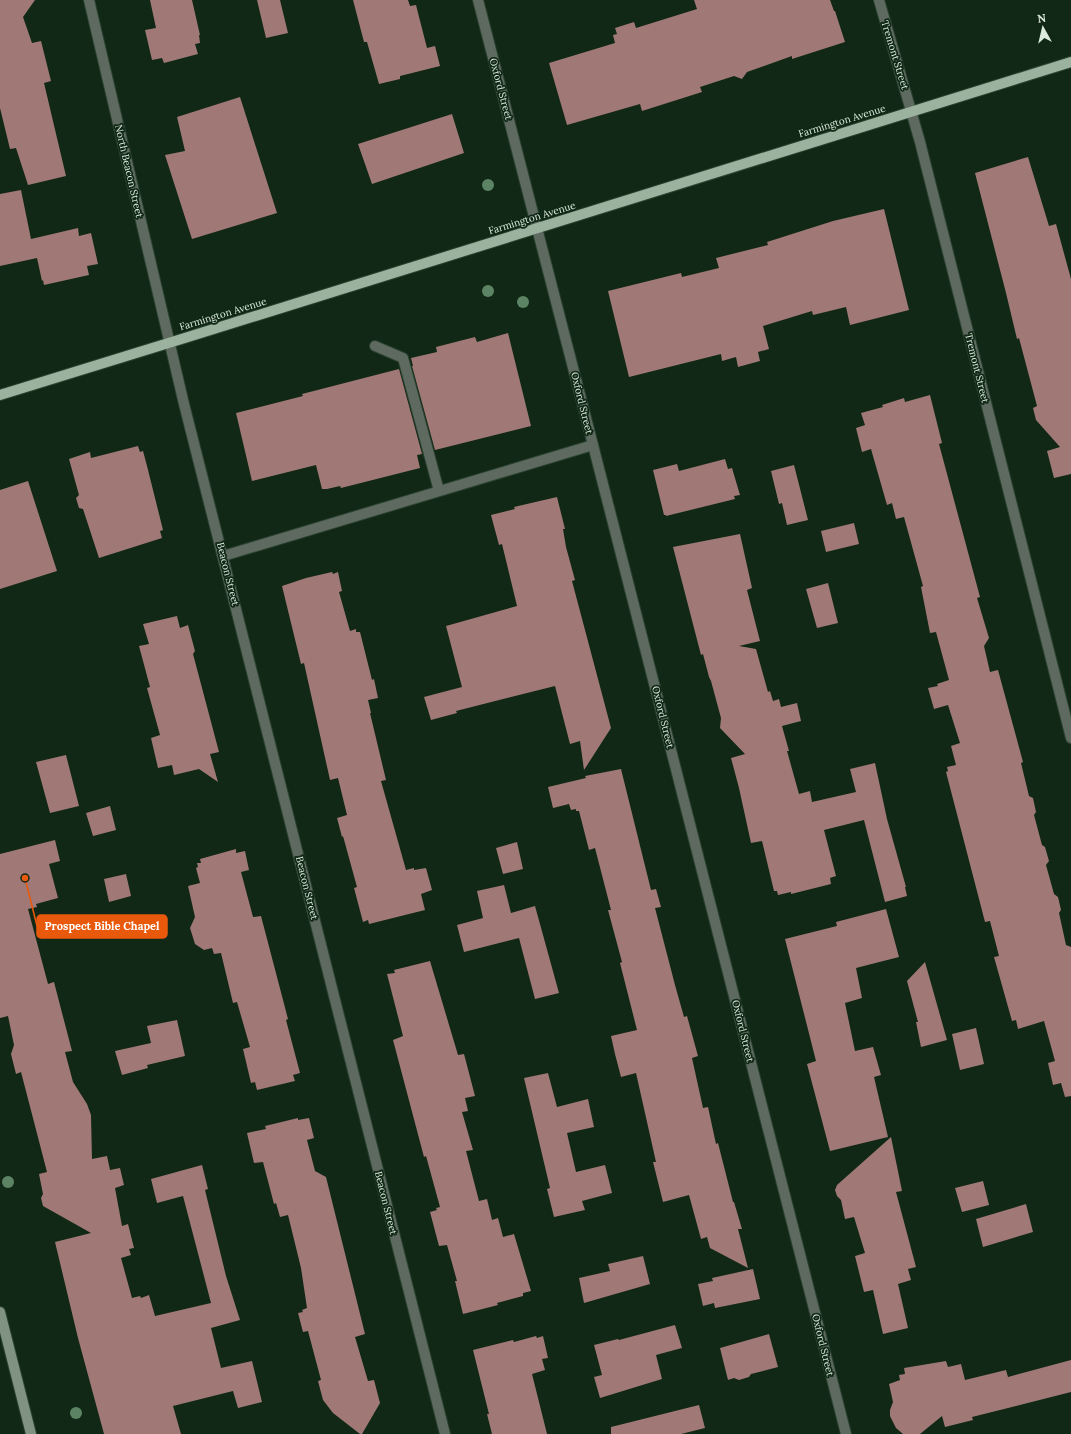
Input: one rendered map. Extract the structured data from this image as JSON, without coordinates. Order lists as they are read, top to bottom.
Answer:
{
  "streets": {
    "main road": ["Farmington Avenue"],
    "street": [
      "Tremont Street",
      "Oxford Street",
      "North Beacon Street",
      "Beacon Street"
    ]
  },
  "crossings": [
    ["Tremont Street", "Farmington Avenue"],
    ["Oxford Street", "Farmington Avenue"],
    ["Farmington Avenue", "North Beacon Street"],
    ["Farmington Avenue", "Beacon Street"],
    ["North Beacon Street", "Beacon Street"]
  ],
  "places": ["Prospect Bible Chapel"],
  "north": "top"
}
